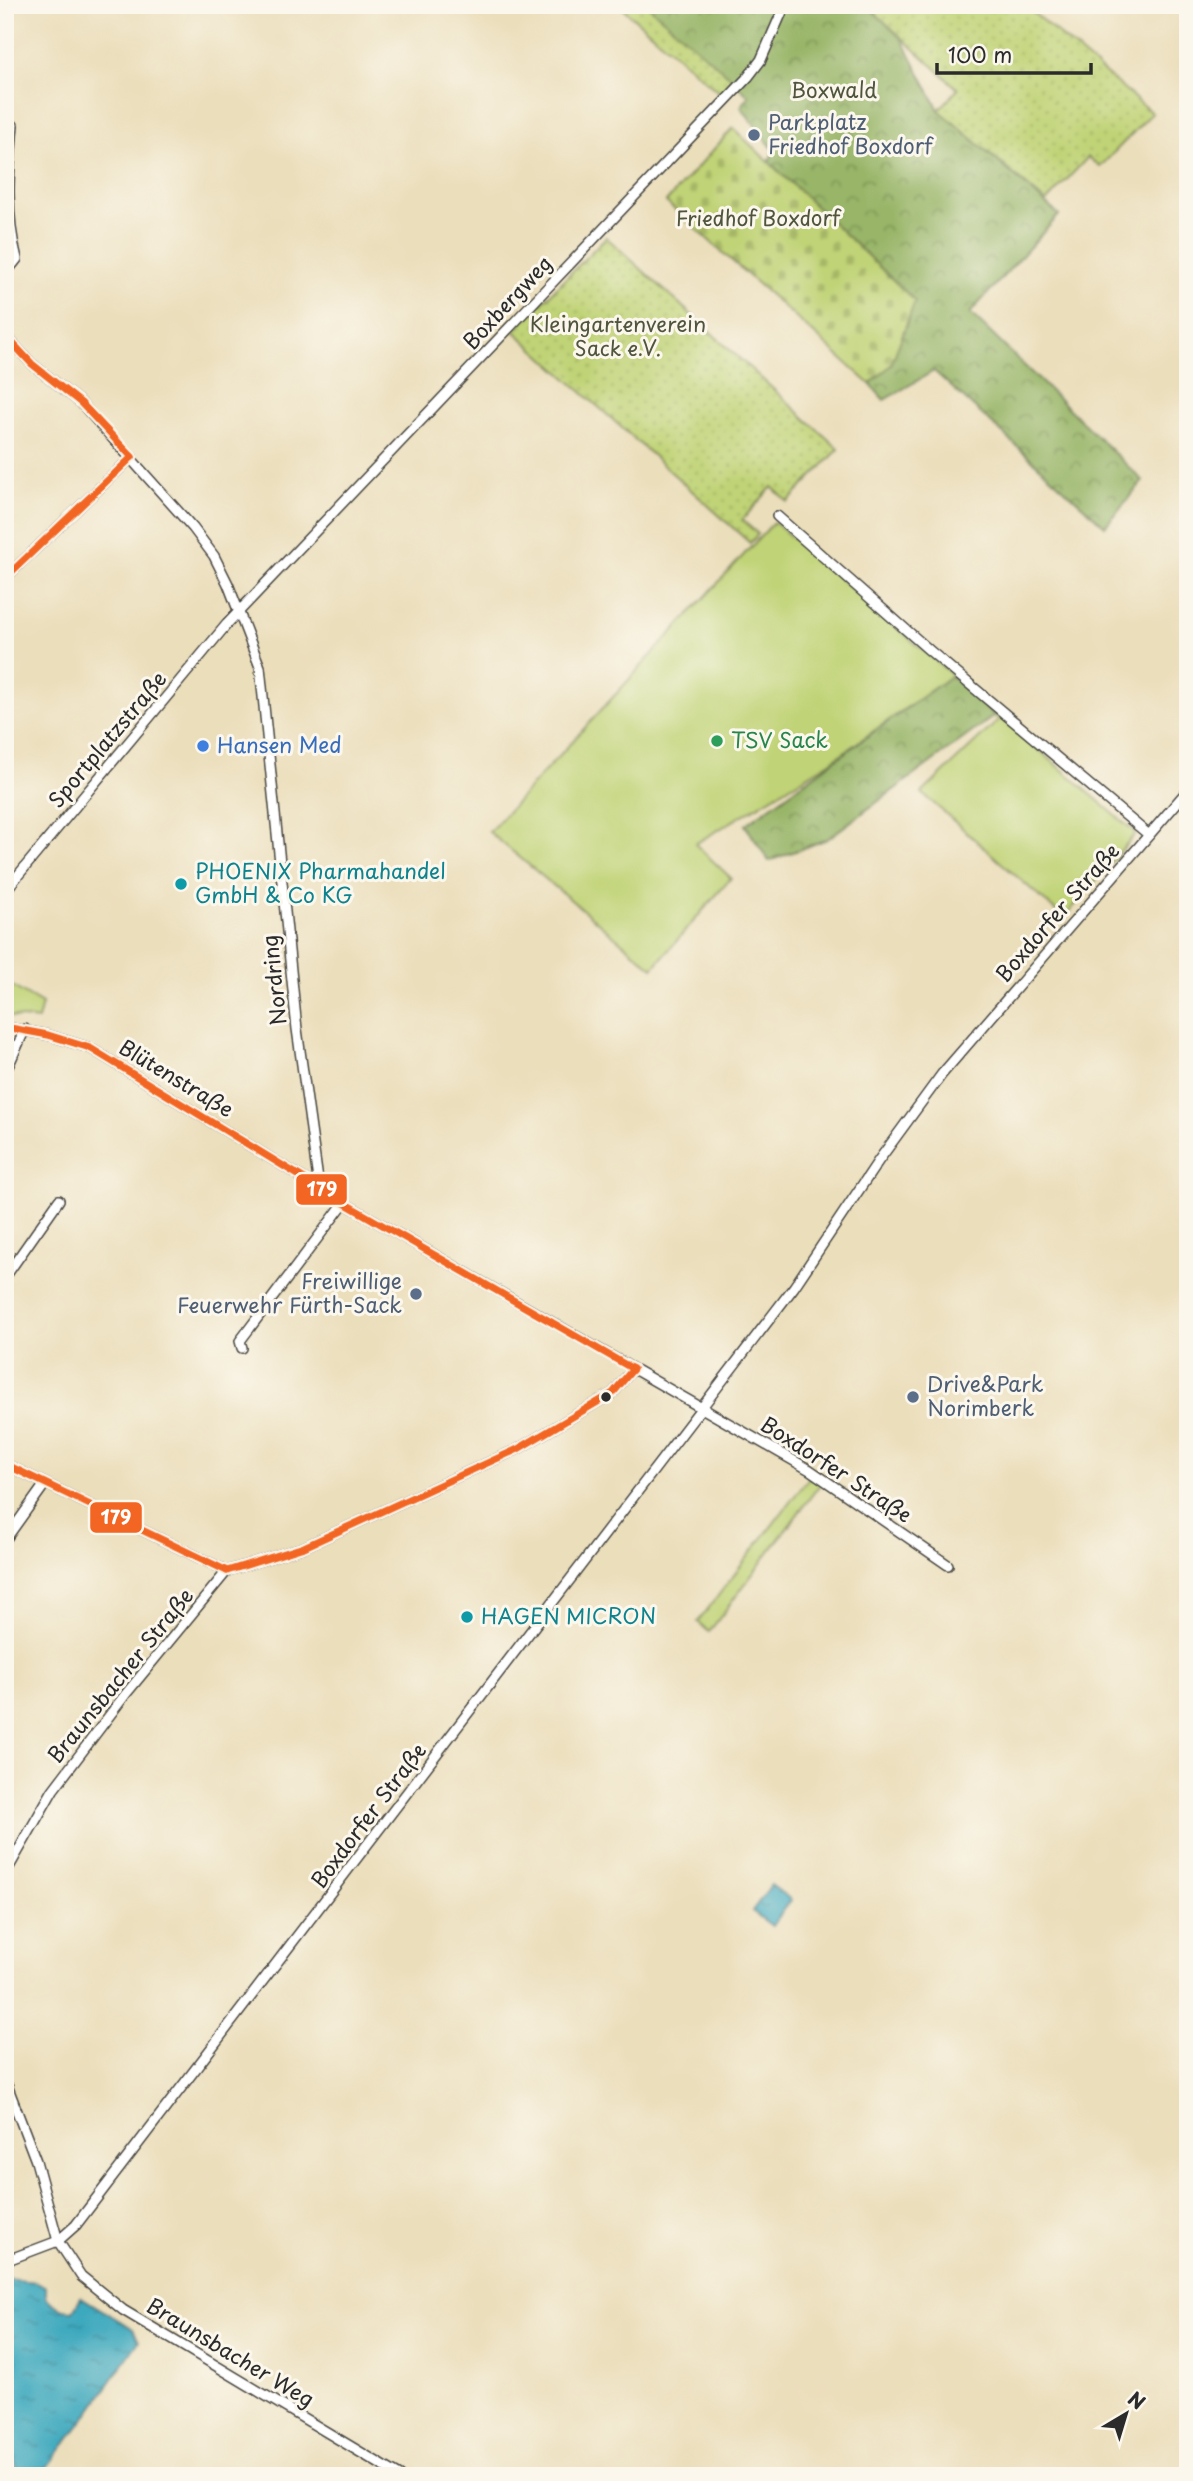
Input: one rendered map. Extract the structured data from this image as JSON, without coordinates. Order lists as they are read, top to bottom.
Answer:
{
  "streets": {
    "street": [
      "Boxbergweg",
      "Sportplatzstraße",
      "Boxdorfer Straße",
      "Nordring",
      "Blütenstraße",
      "Braunsbacher Straße",
      "Braunsbacher Weg"
    ]
  },
  "crossings": [
    ["Boxbergweg", "Sportplatzstraße"],
    ["Boxbergweg", "Nordring"],
    ["Sportplatzstraße", "Nordring"],
    ["Boxdorfer Straße", "Braunsbacher Weg"],
    ["Nordring", "Blütenstraße"]
  ],
  "parks": ["Boxwald", "Friedhof Boxdorf", "Kleingartenverein Sack e.V."],
  "places": [
    "Parkplatz Friedhof Boxdorf",
    "TSV Sack",
    "Hansen Med",
    "PHOENIX Pharmahandel GmbH & Co KG",
    "Freiwillige Feuerwehr Fürth-Sack",
    "Drive&Park Norimberk",
    "HAGEN MICRON"
  ],
  "lines": ["transit line 179"],
  "scale_bar": "100 m",
  "north": "top right"
}
